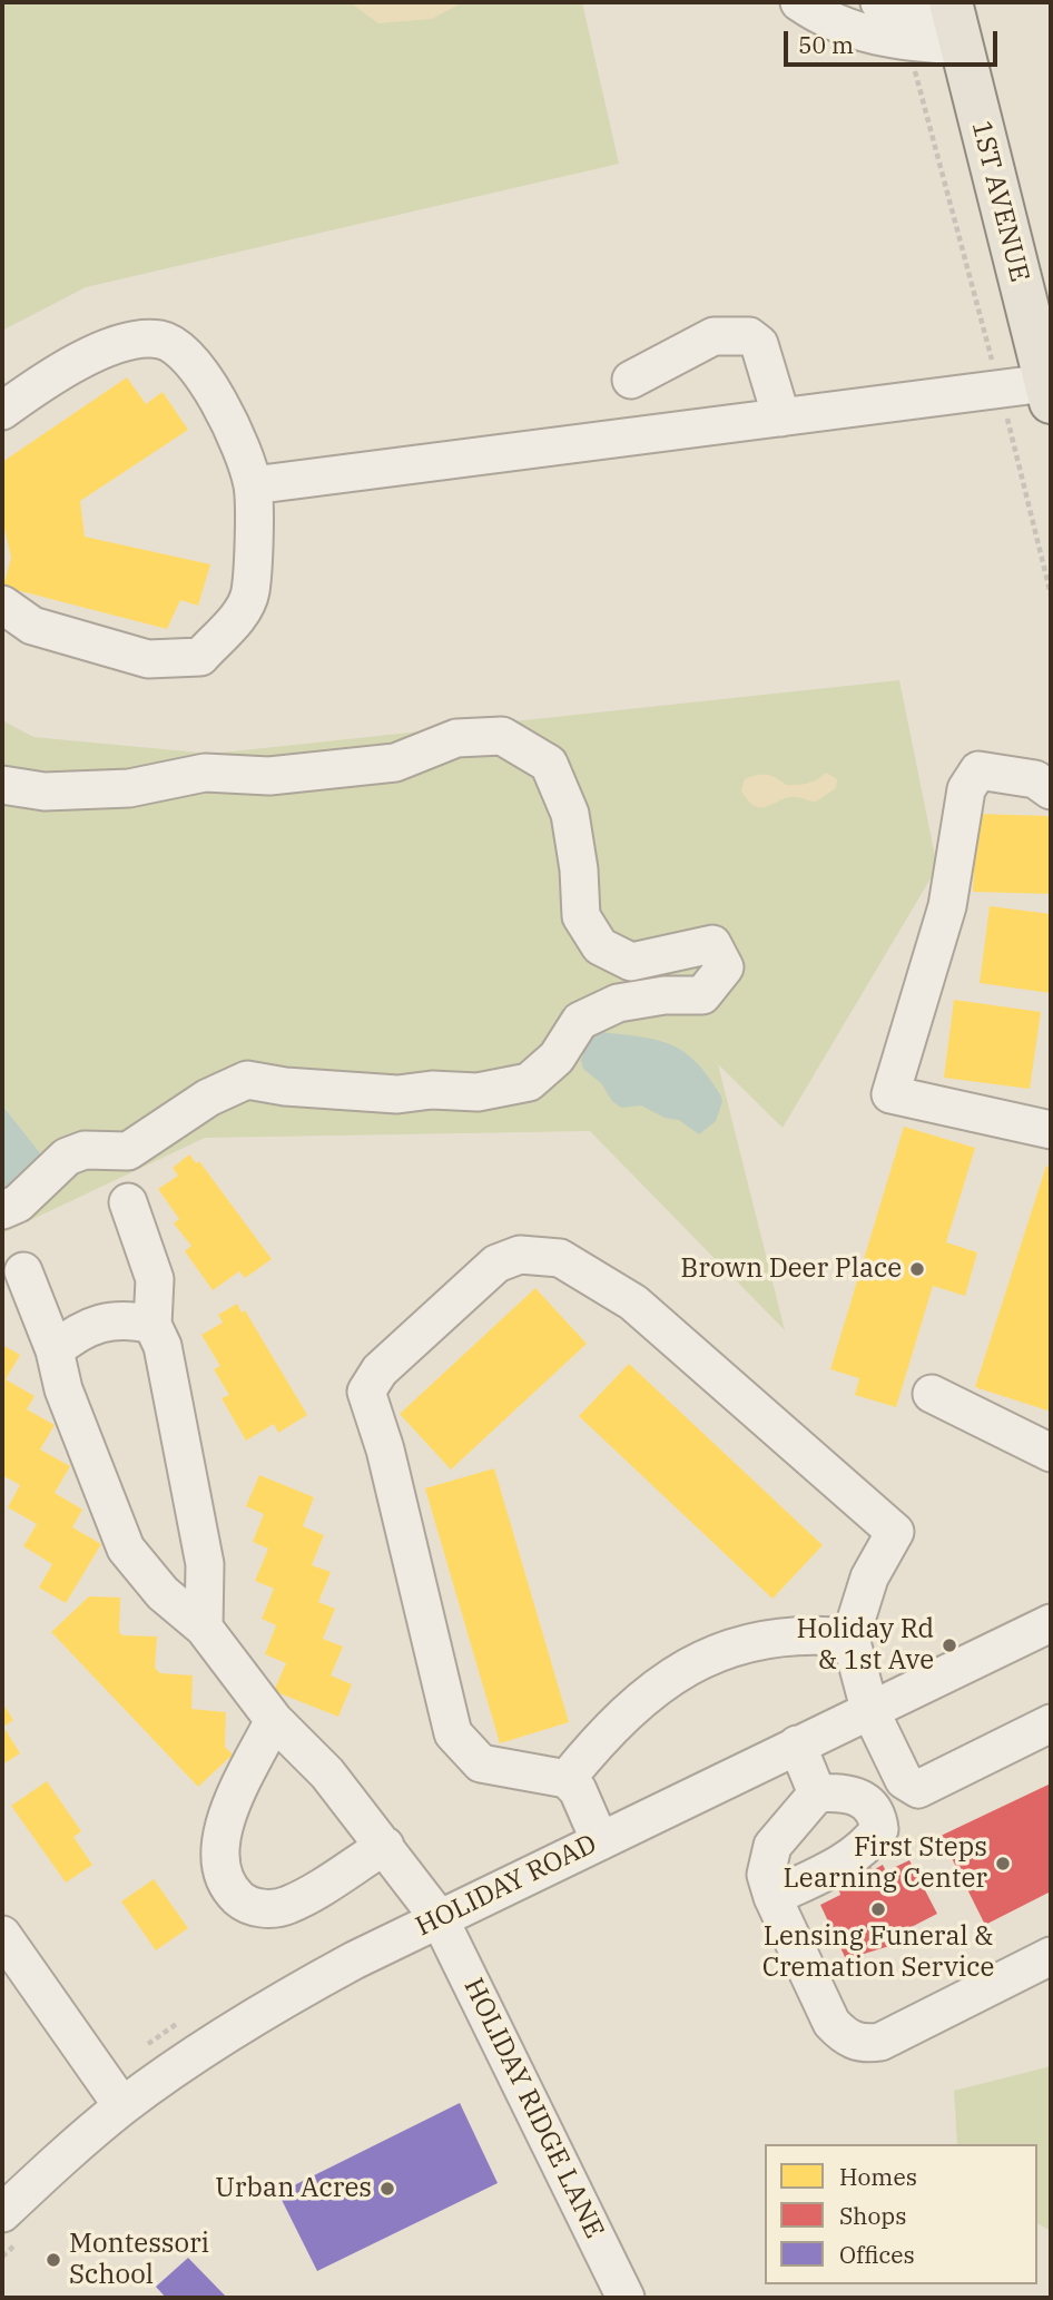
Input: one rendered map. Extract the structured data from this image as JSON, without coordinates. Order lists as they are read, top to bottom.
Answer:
{
  "streets": {
    "main road": ["1ST AVENUE"],
    "street": ["HOLIDAY ROAD", "HOLIDAY RIDGE LANE"]
  },
  "crossings": [
    ["HOLIDAY ROAD", "HOLIDAY RIDGE LANE"]
  ],
  "places": [
    "Brown Deer Place",
    "Holiday Rd & 1st Ave",
    "First Steps Learning Center",
    "Lensing Funeral & Cremation Service",
    "Urban Acres",
    "Montessori School"
  ],
  "legend": ["Homes", "Shops", "Offices"],
  "scale_bar": "50 m"
}
